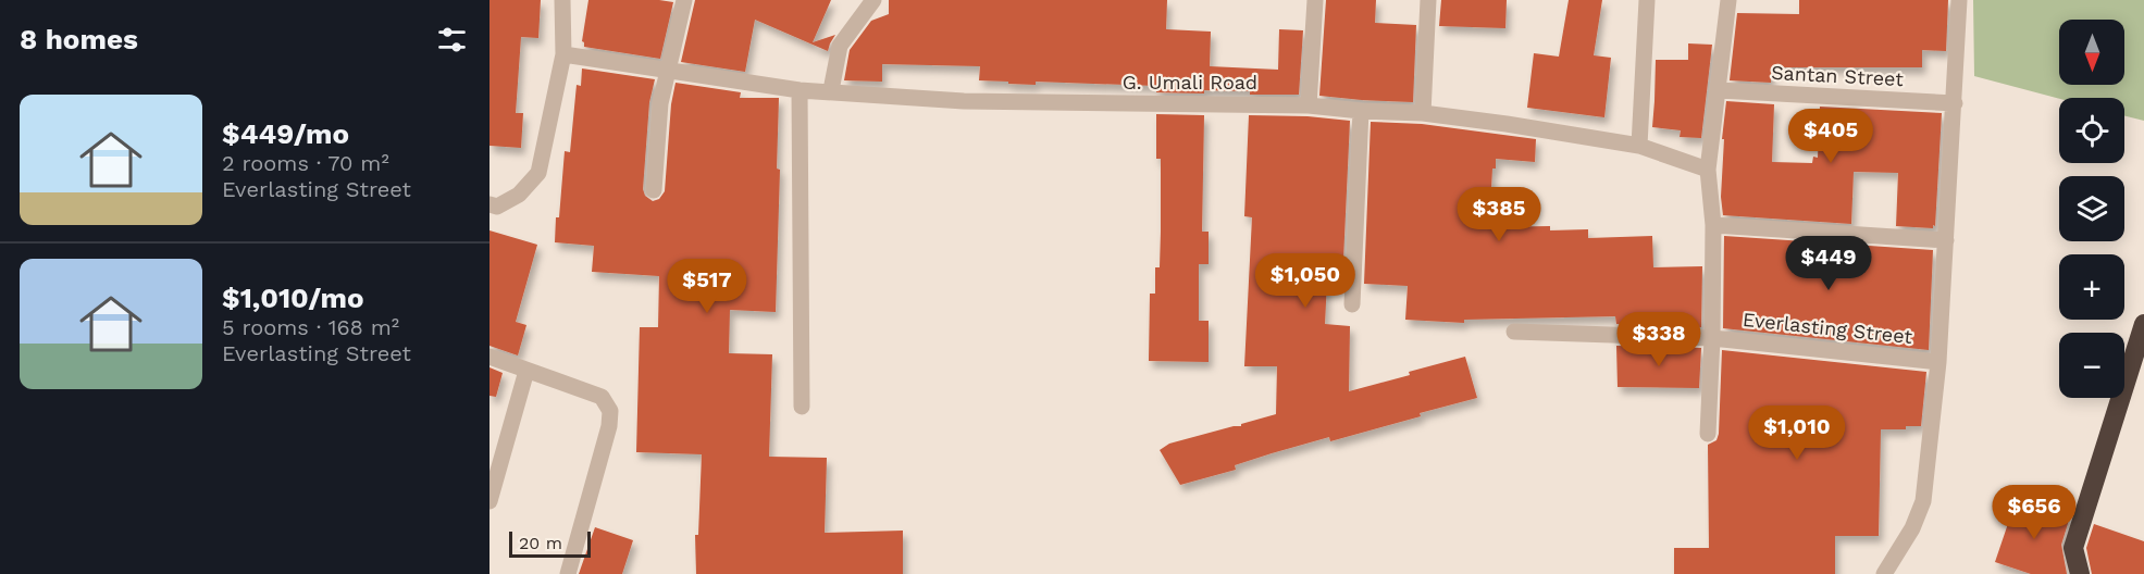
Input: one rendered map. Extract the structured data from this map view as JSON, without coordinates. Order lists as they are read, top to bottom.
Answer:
{
  "streets": {
    "street": ["Santan Street", "G. Umali Road", "Everlasting Street"]
  },
  "scale_bar": "20 m",
  "north": "bottom",
  "page": {
    "heading": "8 homes",
    "map_buttons": ["+", "−"],
    "list": [
      {
        "name": "$449/mo",
        "note": "2 rooms · 70 m² · Everlasting Street"
      },
      {
        "name": "$1,010/mo",
        "note": "5 rooms · 168 m² · Everlasting Street"
      }
    ],
    "price": [
      "$405",
      "$385",
      "$449",
      "$1,050",
      "$517",
      "$338",
      "$1,010",
      "$656"
    ],
    "scale": "20 m"
  }
}
